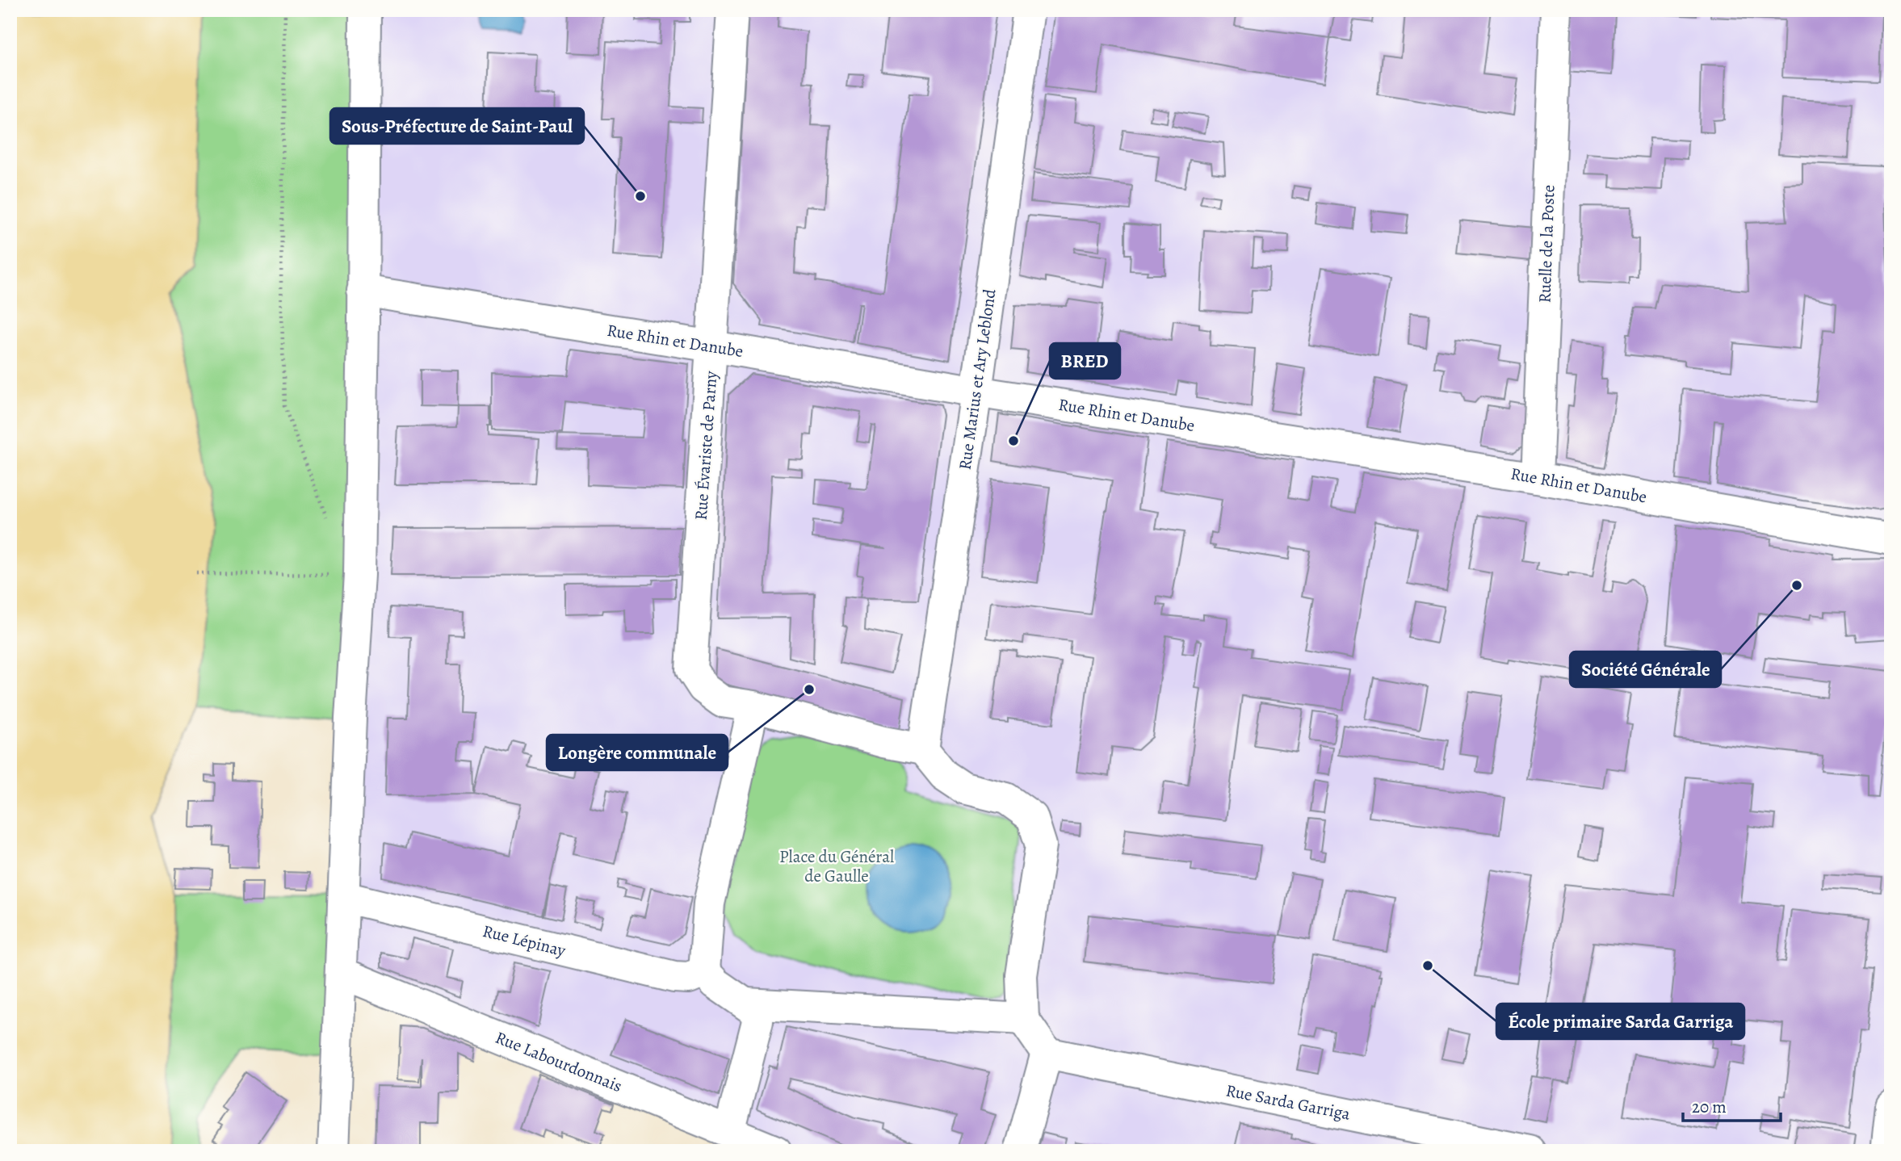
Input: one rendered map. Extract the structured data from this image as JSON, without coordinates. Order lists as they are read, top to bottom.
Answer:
{
  "streets": {
    "street": [
      "Ruelle de la Poste",
      "Rue Rhin et Danube",
      "Rue Marius et Ary Leblond",
      "Rue Évariste de Parny",
      "Rue Lépinay",
      "Rue Labourdonnais",
      "Rue Sarda Garriga"
    ]
  },
  "crossings": [
    ["Ruelle de la Poste", "Rue Rhin et Danube"],
    ["Rue Rhin et Danube", "Rue Marius et Ary Leblond"],
    ["Rue Rhin et Danube", "Rue Évariste de Parny"]
  ],
  "parks": ["Place du Général de Gaulle"],
  "places": [
    "Sous-Préfecture de Saint-Paul",
    "BRED",
    "Société Générale",
    "Longère communale",
    "École primaire Sarda Garriga"
  ],
  "scale_bar": "20 m"
}
